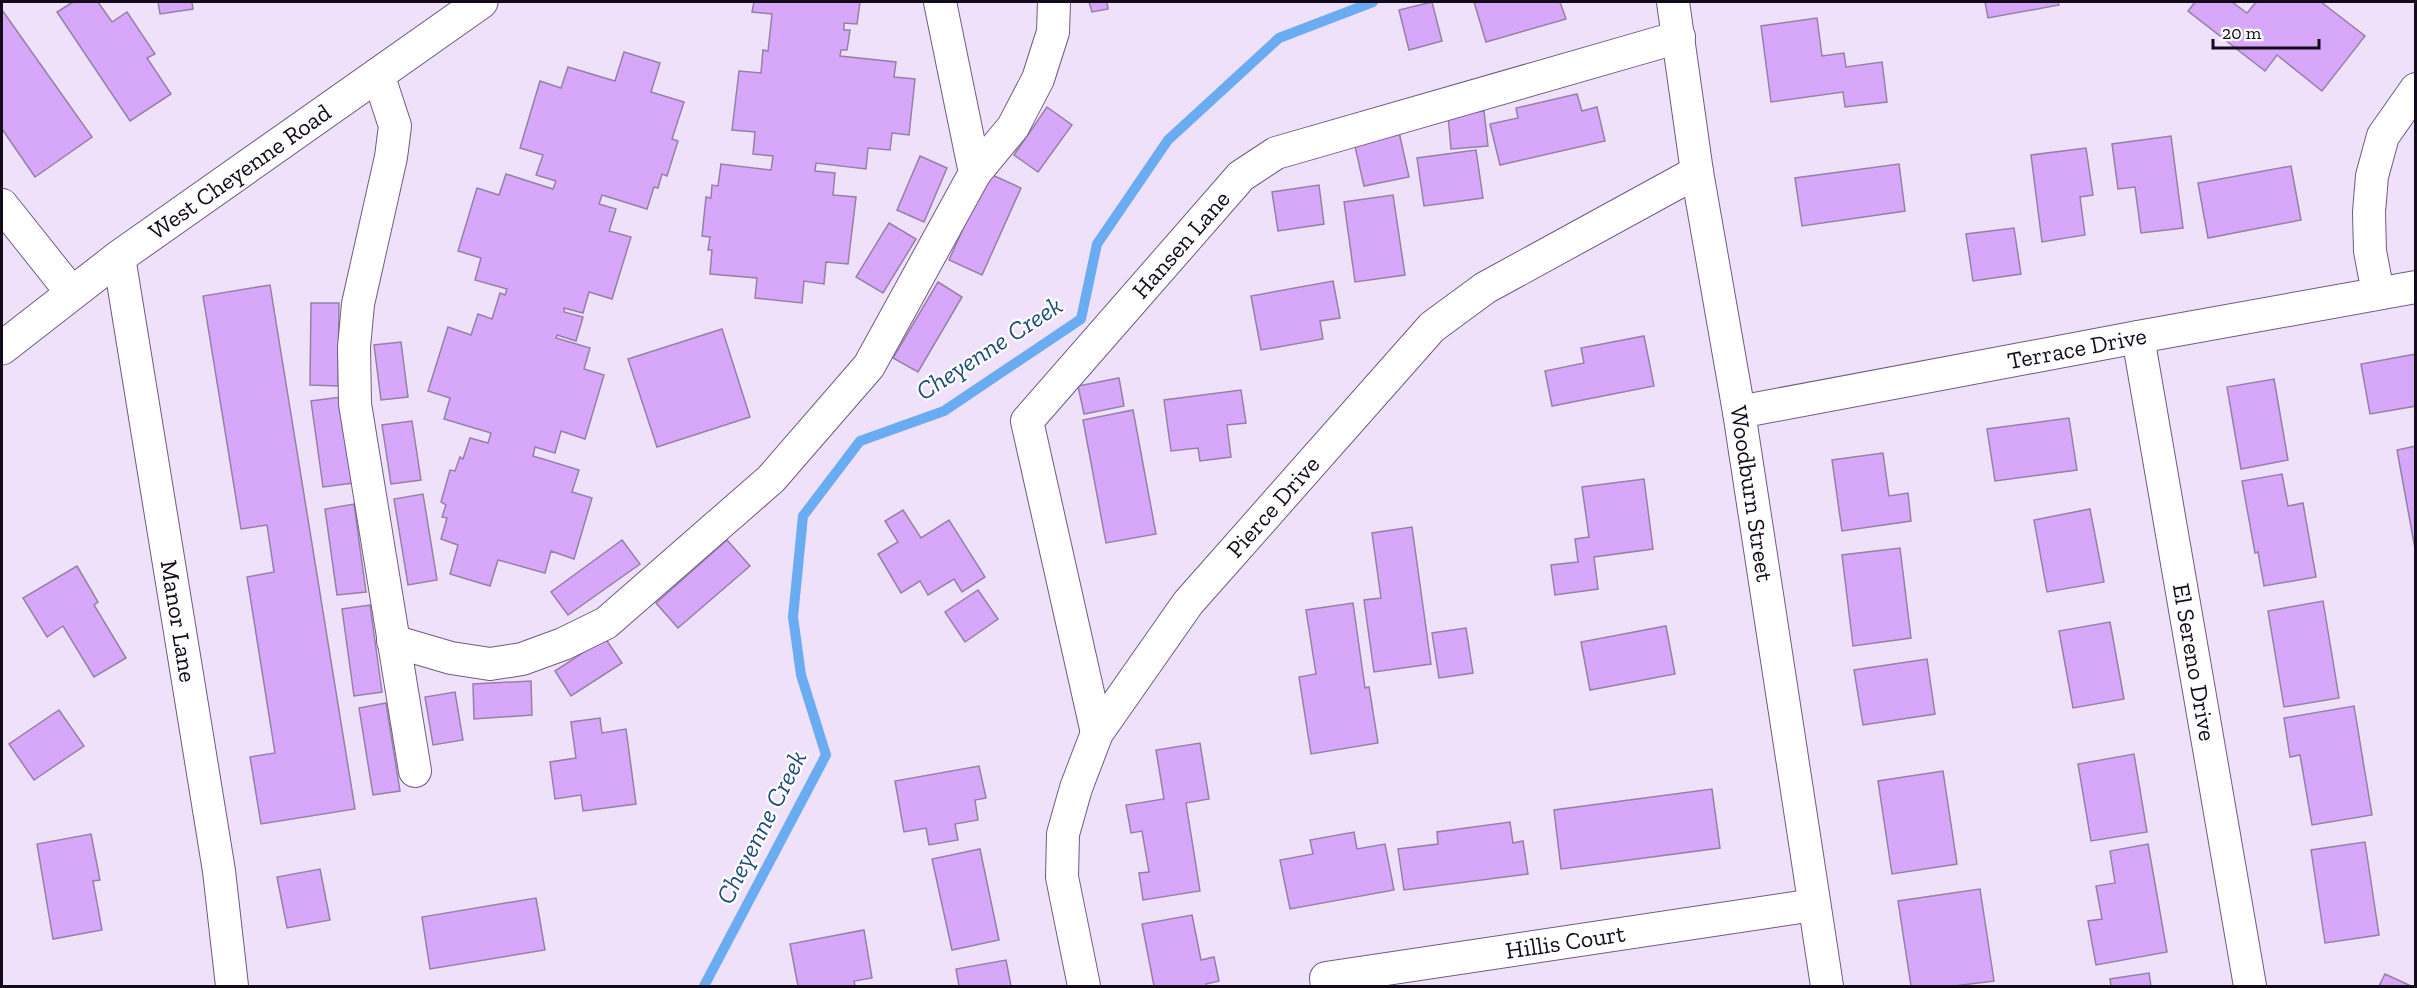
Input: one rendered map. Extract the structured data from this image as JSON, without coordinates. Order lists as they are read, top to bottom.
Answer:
{
  "streets": {
    "main road": ["West Cheyenne Road"],
    "street": [
      "Hansen Lane",
      "Terrace Drive",
      "Woodburn Street",
      "Pierce Drive",
      "Manor Lane",
      "El Sereno Drive",
      "Hillis Court"
    ]
  },
  "crossings": [
    ["West Cheyenne Road", "Manor Lane"],
    ["Hansen Lane", "Woodburn Street"],
    ["Hansen Lane", "Pierce Drive"],
    ["Terrace Drive", "Woodburn Street"],
    ["Terrace Drive", "El Sereno Drive"],
    ["Woodburn Street", "Pierce Drive"],
    ["Woodburn Street", "Hillis Court"]
  ],
  "water": ["Cheyenne Creek"],
  "scale_bar": "20 m"
}
